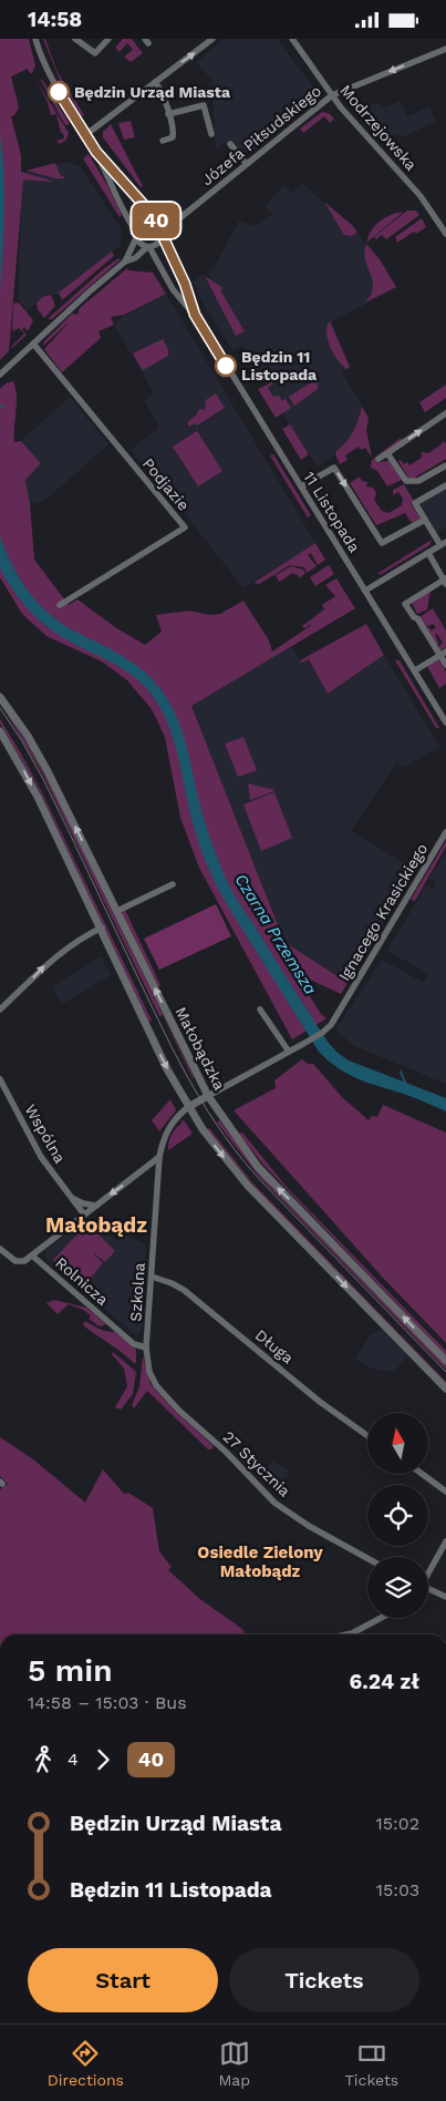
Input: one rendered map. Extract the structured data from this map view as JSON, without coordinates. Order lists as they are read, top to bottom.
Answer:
{
  "streets": {
    "street": [
      "Modrzejowska",
      "Józefa Piłsudskiego",
      "Podjazie",
      "11 Listopada",
      "Ignacego Krasickiego",
      "Małobądzka",
      "Wspólna",
      "Rolnicza",
      "Szkolna",
      "Długa",
      "27 Stycznia"
    ]
  },
  "crossings": [
    ["Modrzejowska", "Józefa Piłsudskiego"],
    ["Józefa Piłsudskiego", "11 Listopada"],
    ["Ignacego Krasickiego", "Małobądzka"],
    ["Rolnicza", "Szkolna"],
    ["Rolnicza", "27 Stycznia"],
    ["Szkolna", "Długa"],
    ["Szkolna", "27 Stycznia"]
  ],
  "one_way": ["Józefa Piłsudskiego"],
  "districts": ["Małobądz", "Osiedle Zielony Małobądz"],
  "water": ["Czarna Przemsza"],
  "places": ["Będzin Urząd Miasta", "Będzin 11 Listopada"],
  "lines": ["bus line 40"],
  "north": "top",
  "page": {
    "status": "14:58",
    "on_map": "40",
    "heading": ["5 min", "14:58 – 15:03 · Bus", "6.24 zł"],
    "legs": ["4", "40"],
    "list": [
      {
        "name": "Będzin Urząd Miasta",
        "value": "15:02"
      },
      {
        "name": "Będzin 11 Listopada",
        "value": "15:03"
      }
    ],
    "buttons": ["Start", "Tickets"],
    "tabs": ["Directions", "Map", "Tickets"]
  }
}
